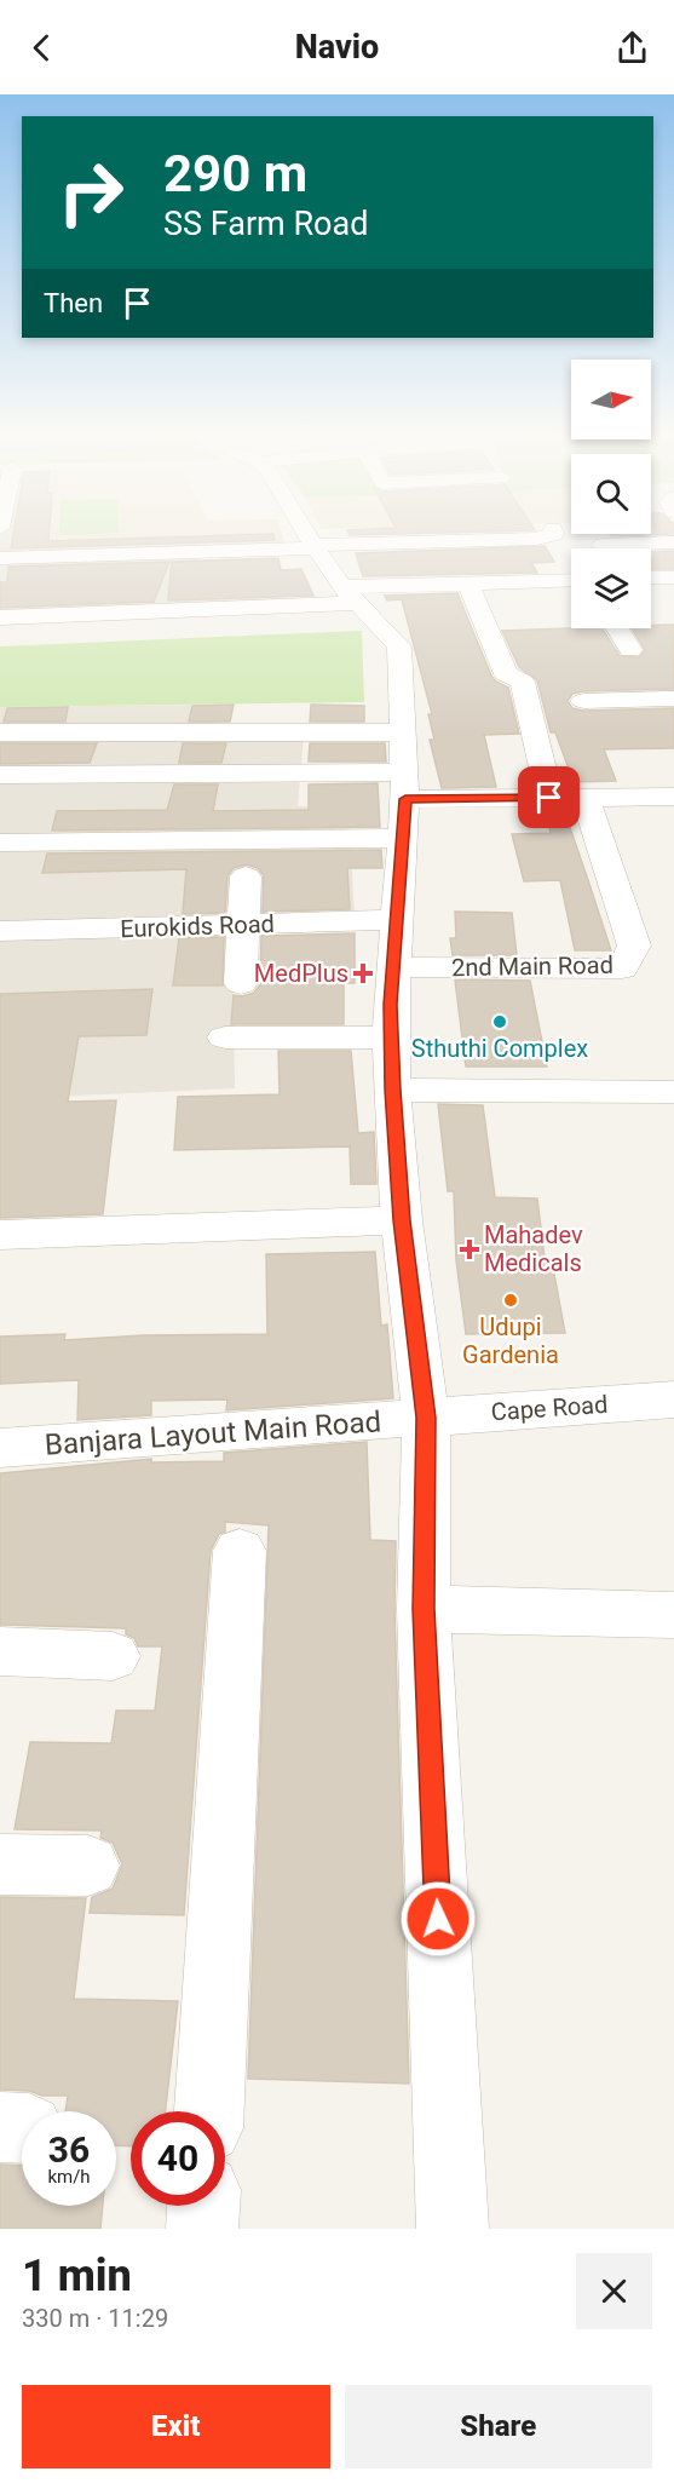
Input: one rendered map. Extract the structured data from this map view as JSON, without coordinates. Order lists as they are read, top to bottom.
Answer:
{
  "streets": {
    "street": [
      "Eurokids Road",
      "2nd Main Road",
      "Cape Road",
      "Banjara Layout Main Road"
    ]
  },
  "crossings": [
    ["Cape Road", "Banjara Layout Main Road"]
  ],
  "places": {
    "health": ["MedPlus", "Mahadev Medicals"],
    "other": ["Sthuthi Complex", "Udupi Gardenia"]
  },
  "north": "right",
  "page": {
    "header": "Navio",
    "turn": ["290 m", "SS Farm Road"],
    "then": "Then",
    "speed": "36 km/h",
    "limit": "40",
    "heading": ["1 min", "330 m · 11:29"],
    "buttons": ["Exit", "Share"]
  }
}
